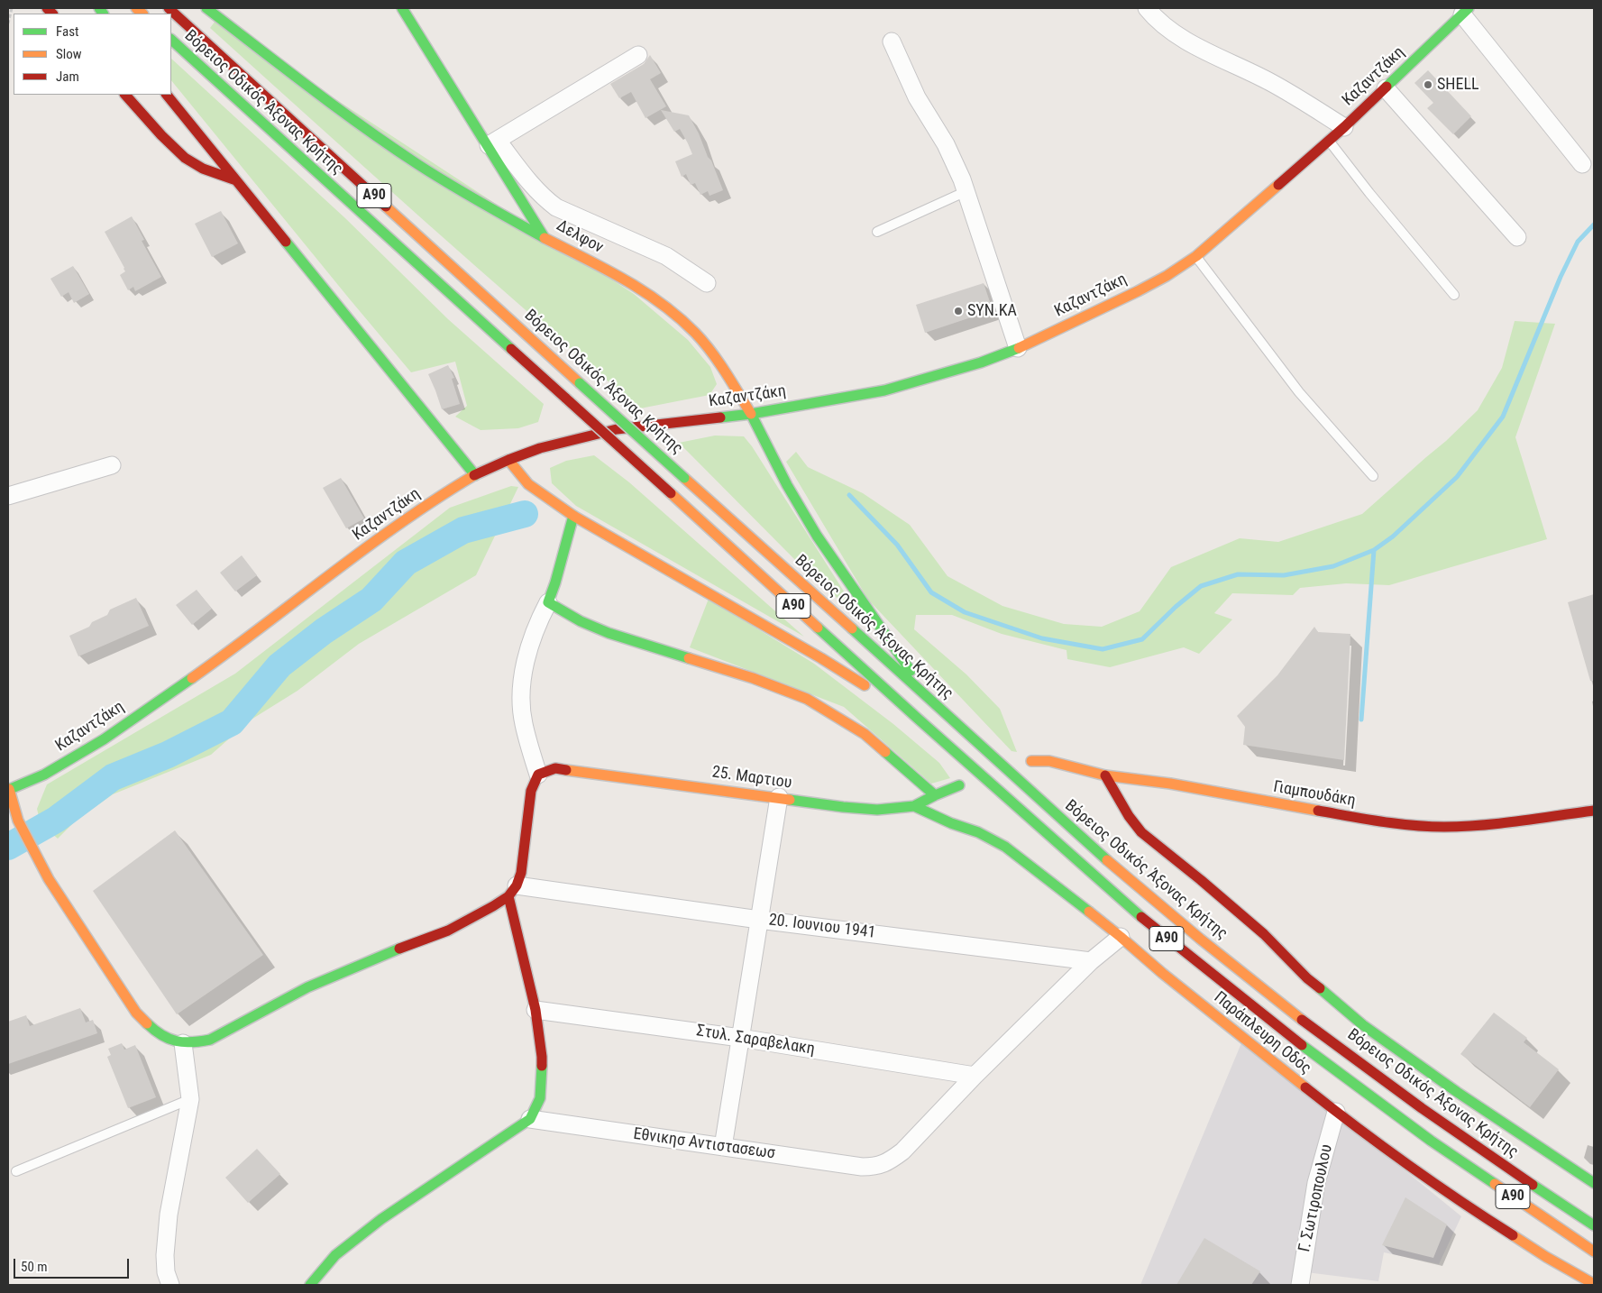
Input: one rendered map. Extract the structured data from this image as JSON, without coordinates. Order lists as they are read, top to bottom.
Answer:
{
  "streets": {
    "main road": [
      "Καζαντζάκη",
      "Βόρειος Οδικός Άξονας Κρήτης",
      "Α90",
      "Δελφον",
      "25. Μαρτιου",
      "Γιαμπουδάκη",
      "Παράπλευρη Οδός"
    ],
    "street": [
      "20. Ιουνιου 1941",
      "Στυλ. Σαραβελακη",
      "Εθνικησ Αντιστασεωσ",
      "Γ. Σωτιροπουλου"
    ]
  },
  "crossings": [
    ["Καζαντζάκη", "Δελφον"],
    ["Βόρειος Οδικός Άξονας Κρήτης", "Δελφον"],
    ["25. Μαρτιου", "Παράπλευρη Οδός"],
    ["Παράπλευρη Οδός", "Γ. Σωτιροπουλου"],
    ["Στυλ. Σαραβελακη", "Εθνικησ Αντιστασεωσ"]
  ],
  "places": ["SHELL", "SYN.KA"],
  "legend": ["Fast", "Slow", "Jam"],
  "scale_bar": "50 m"
}
